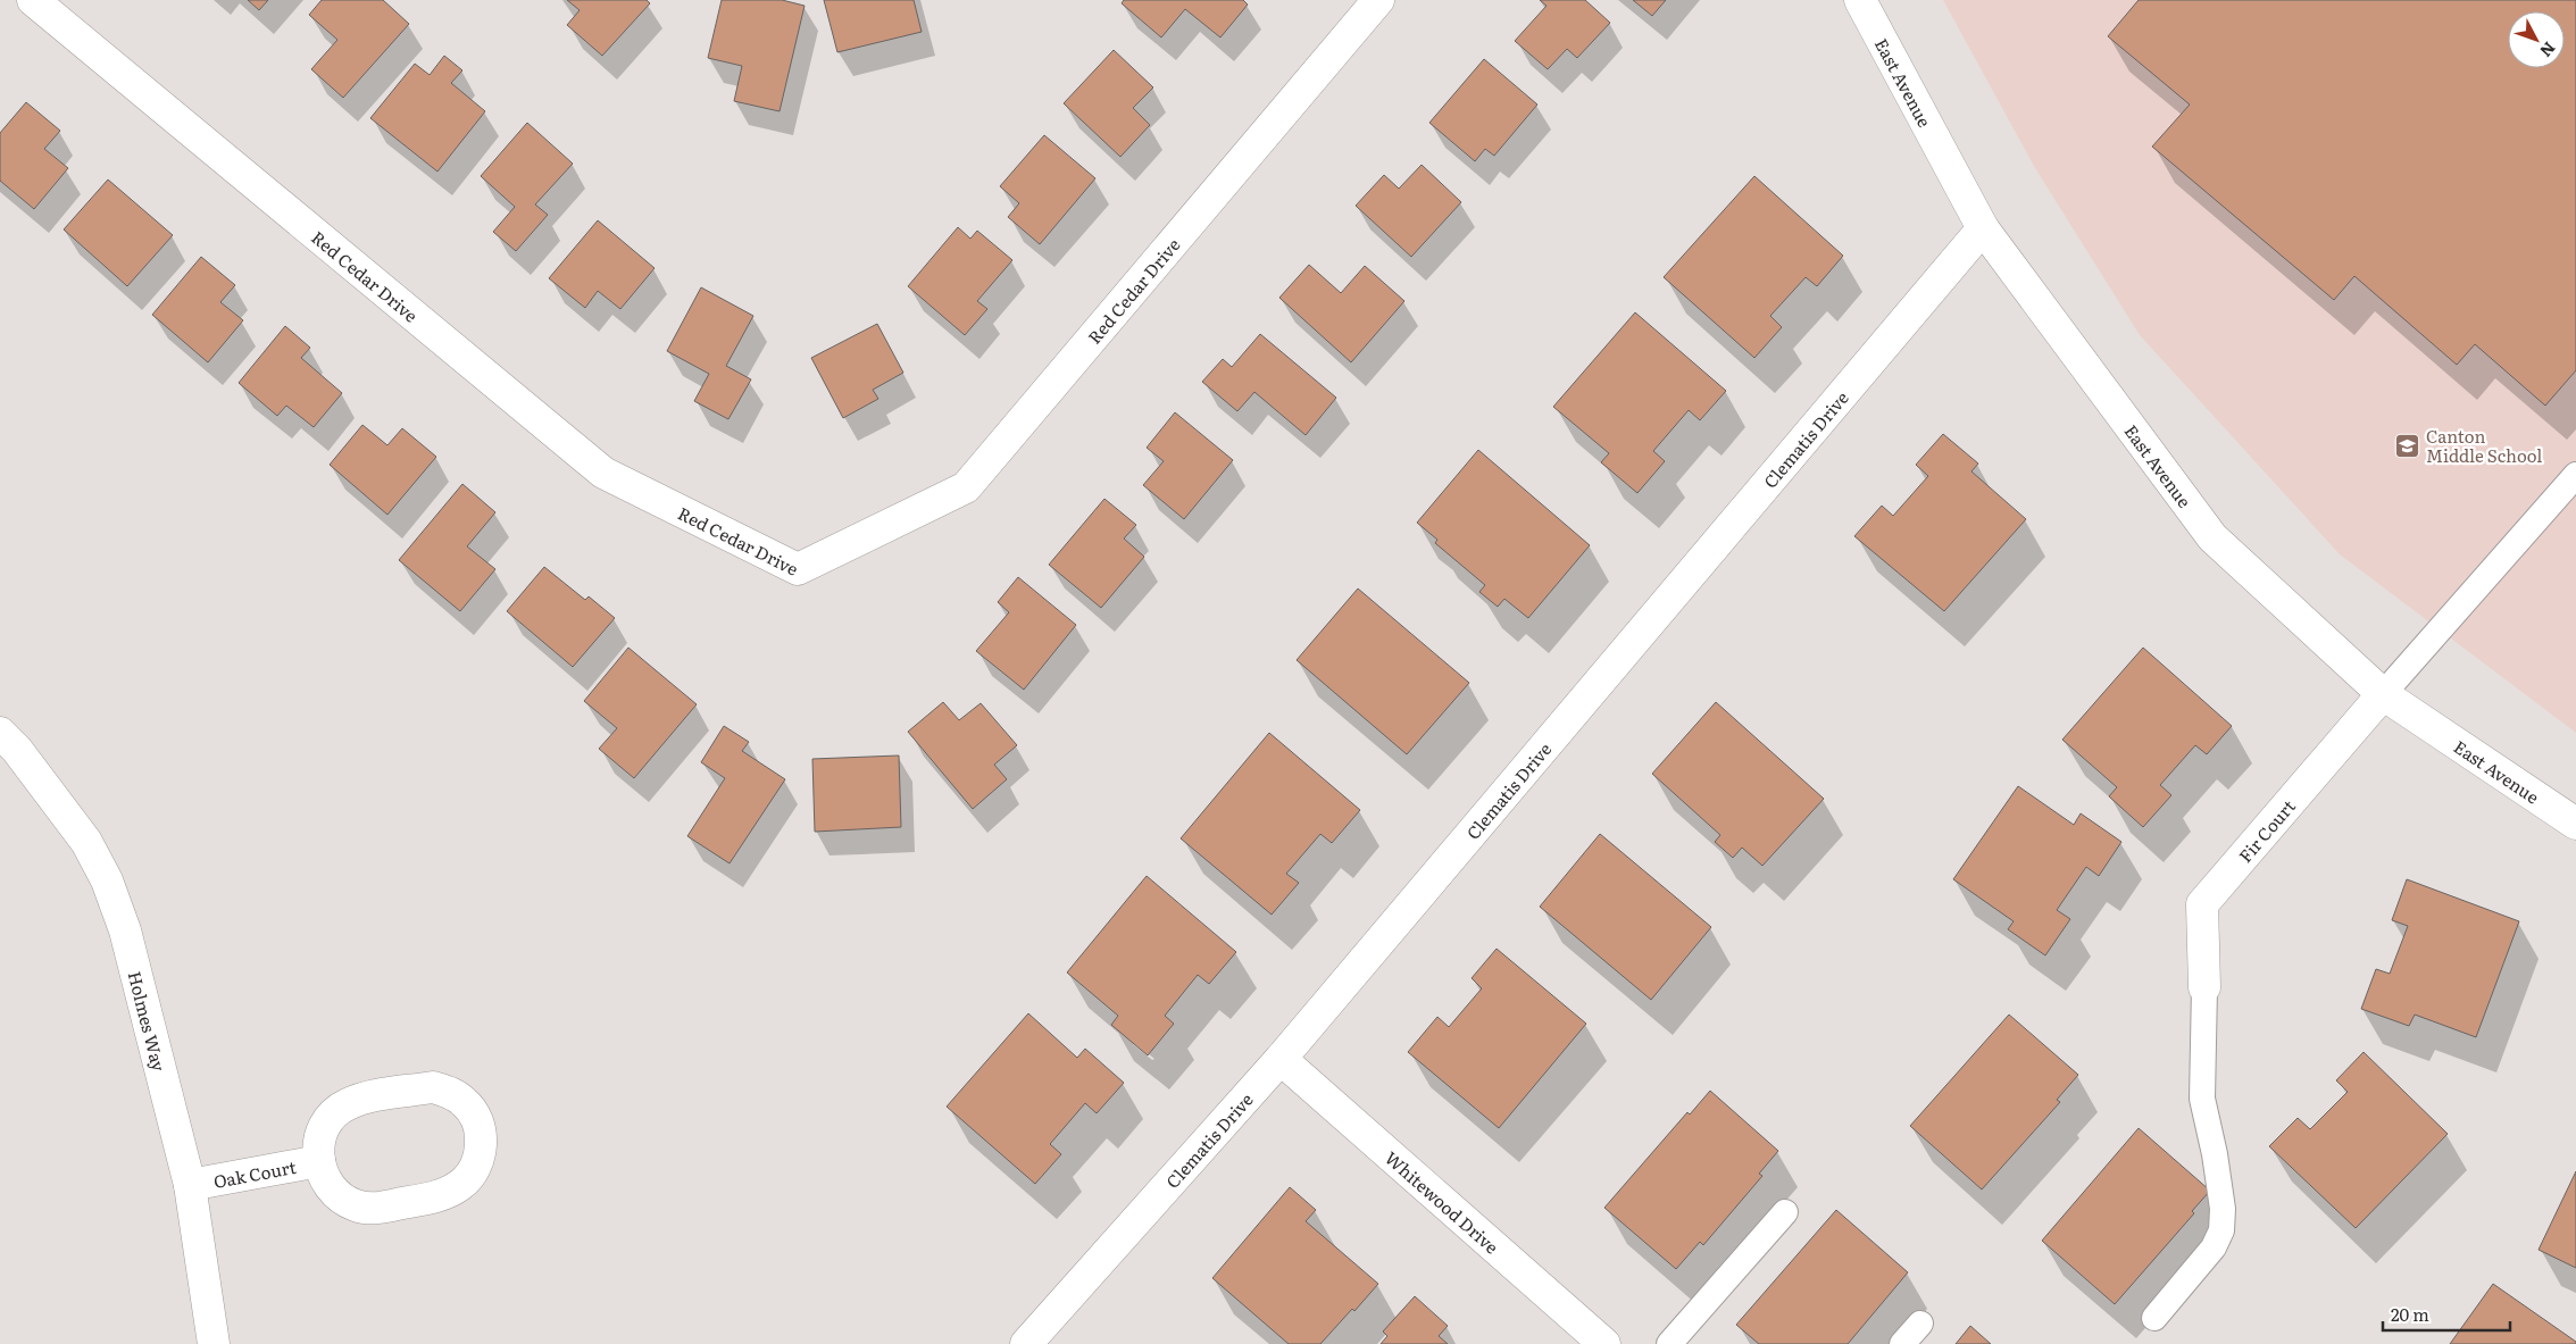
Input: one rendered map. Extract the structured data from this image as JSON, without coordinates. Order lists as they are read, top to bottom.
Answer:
{
  "streets": {
    "street": [
      "East Avenue",
      "Red Cedar Drive",
      "Clematis Drive",
      "Fir Court",
      "Holmes Way",
      "Oak Court",
      "Whitewood Drive"
    ]
  },
  "crossings": [
    ["East Avenue", "Clematis Drive"],
    ["East Avenue", "Fir Court"],
    ["Clematis Drive", "Whitewood Drive"],
    ["Holmes Way", "Oak Court"]
  ],
  "places": {
    "school or university": ["Canton Middle School"]
  },
  "scale_bar": "20 m",
  "north": "bottom right"
}
